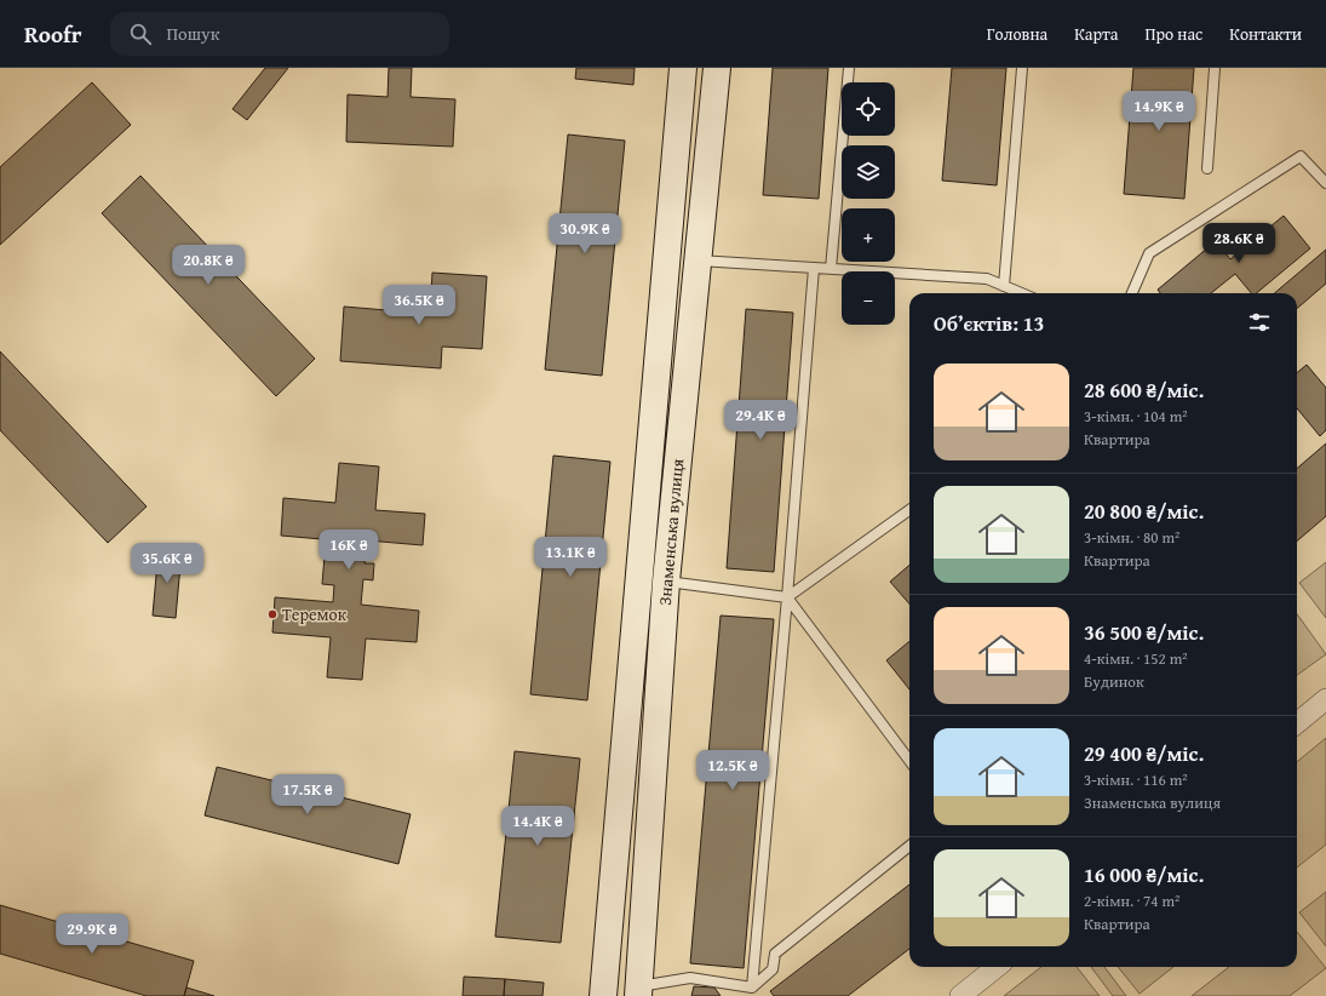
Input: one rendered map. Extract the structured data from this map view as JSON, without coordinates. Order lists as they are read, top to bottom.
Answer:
{
  "streets": {
    "main road": ["Знаменська вулиця"]
  },
  "places": ["Теремок"],
  "page": {
    "header": "Roofr",
    "search": "Пошук",
    "nav": [
      "Головна",
      "Карта",
      "Про нас",
      "Контакти"
    ],
    "map_buttons": ["+", "−"],
    "price": [
      "14.9K ₴",
      "30.9K ₴",
      "28.6K ₴",
      "20.8K ₴",
      "36.5K ₴",
      "29.4K ₴",
      "16K ₴",
      "13.1K ₴",
      "35.6K ₴",
      "12.5K ₴",
      "17.5K ₴",
      "14.4K ₴",
      "29.9K ₴"
    ],
    "heading": "Об’єктів: 13",
    "list": [
      {
        "name": "28 600 ₴/міс.",
        "note": "3-кімн. · 104 m² · Квартира"
      },
      {
        "name": "20 800 ₴/міс.",
        "note": "3-кімн. · 80 m² · Квартира"
      },
      {
        "name": "36 500 ₴/міс.",
        "note": "4-кімн. · 152 m² · Будинок"
      },
      {
        "name": "29 400 ₴/міс.",
        "note": "3-кімн. · 116 m² · Знаменська вулиця"
      },
      {
        "name": "16 000 ₴/міс.",
        "note": "2-кімн. · 74 m² · Квартира"
      }
    ]
  }
}
